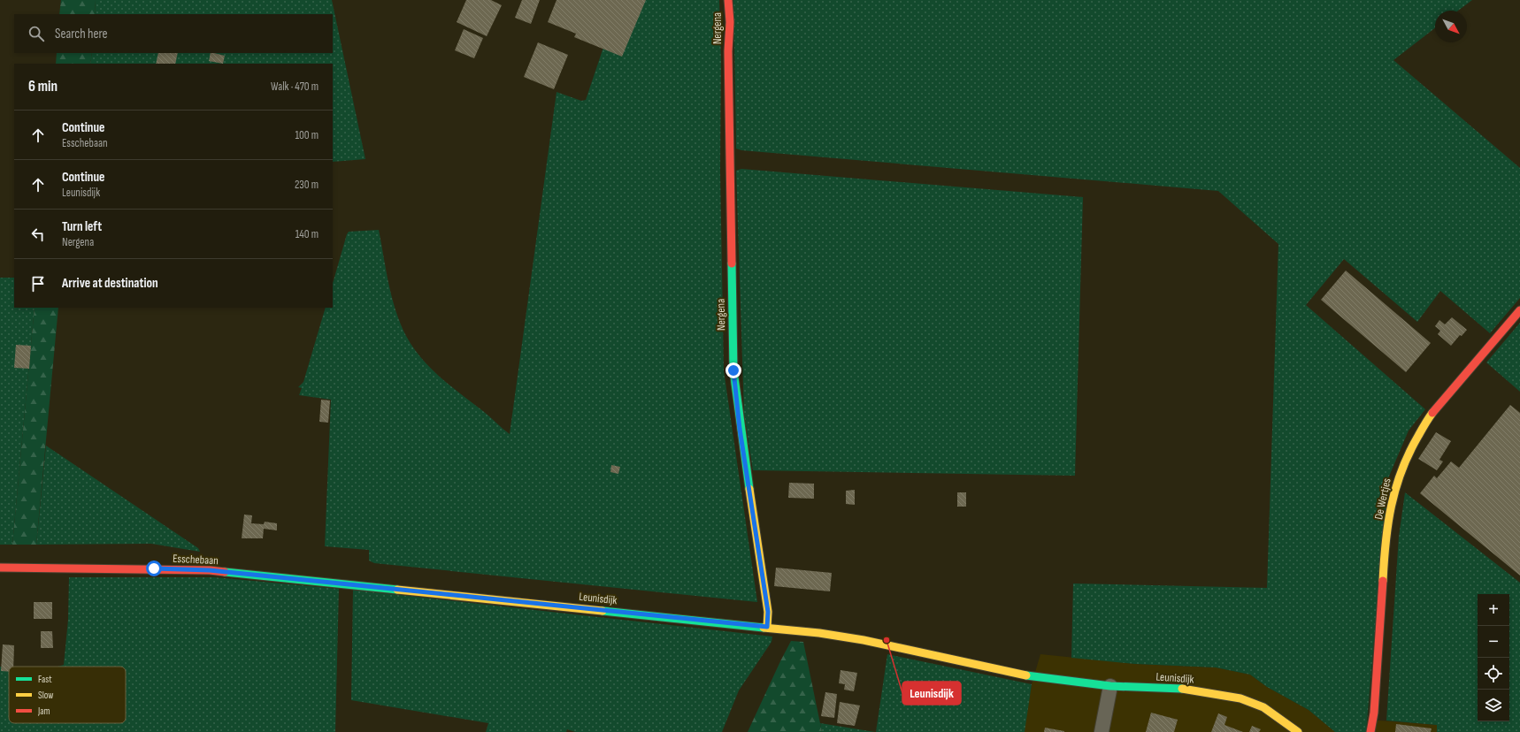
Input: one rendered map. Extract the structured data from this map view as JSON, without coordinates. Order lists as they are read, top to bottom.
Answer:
{
  "streets": {
    "street": [
      "Nergena",
      "De Wertjes",
      "Esschebaan",
      "Leunisdijk"
    ]
  },
  "crossings": [
    ["Nergena", "Leunisdijk"],
    ["Esschebaan", "Leunisdijk"]
  ],
  "places": ["Leunisdijk"],
  "legend": ["Fast", "Slow", "Jam"],
  "north": "bottom right",
  "page": {
    "search": "Search here",
    "heading": ["6 min", "Walk · 470 m"],
    "list": [
      ["Continue", "Esschebaan", "100 m"],
      ["Continue", "Leunisdijk", "230 m"],
      ["Turn left", "Nergena", "140 m"],
      "Arrive at destination"
    ],
    "map_buttons": ["+", "−"]
  }
}
